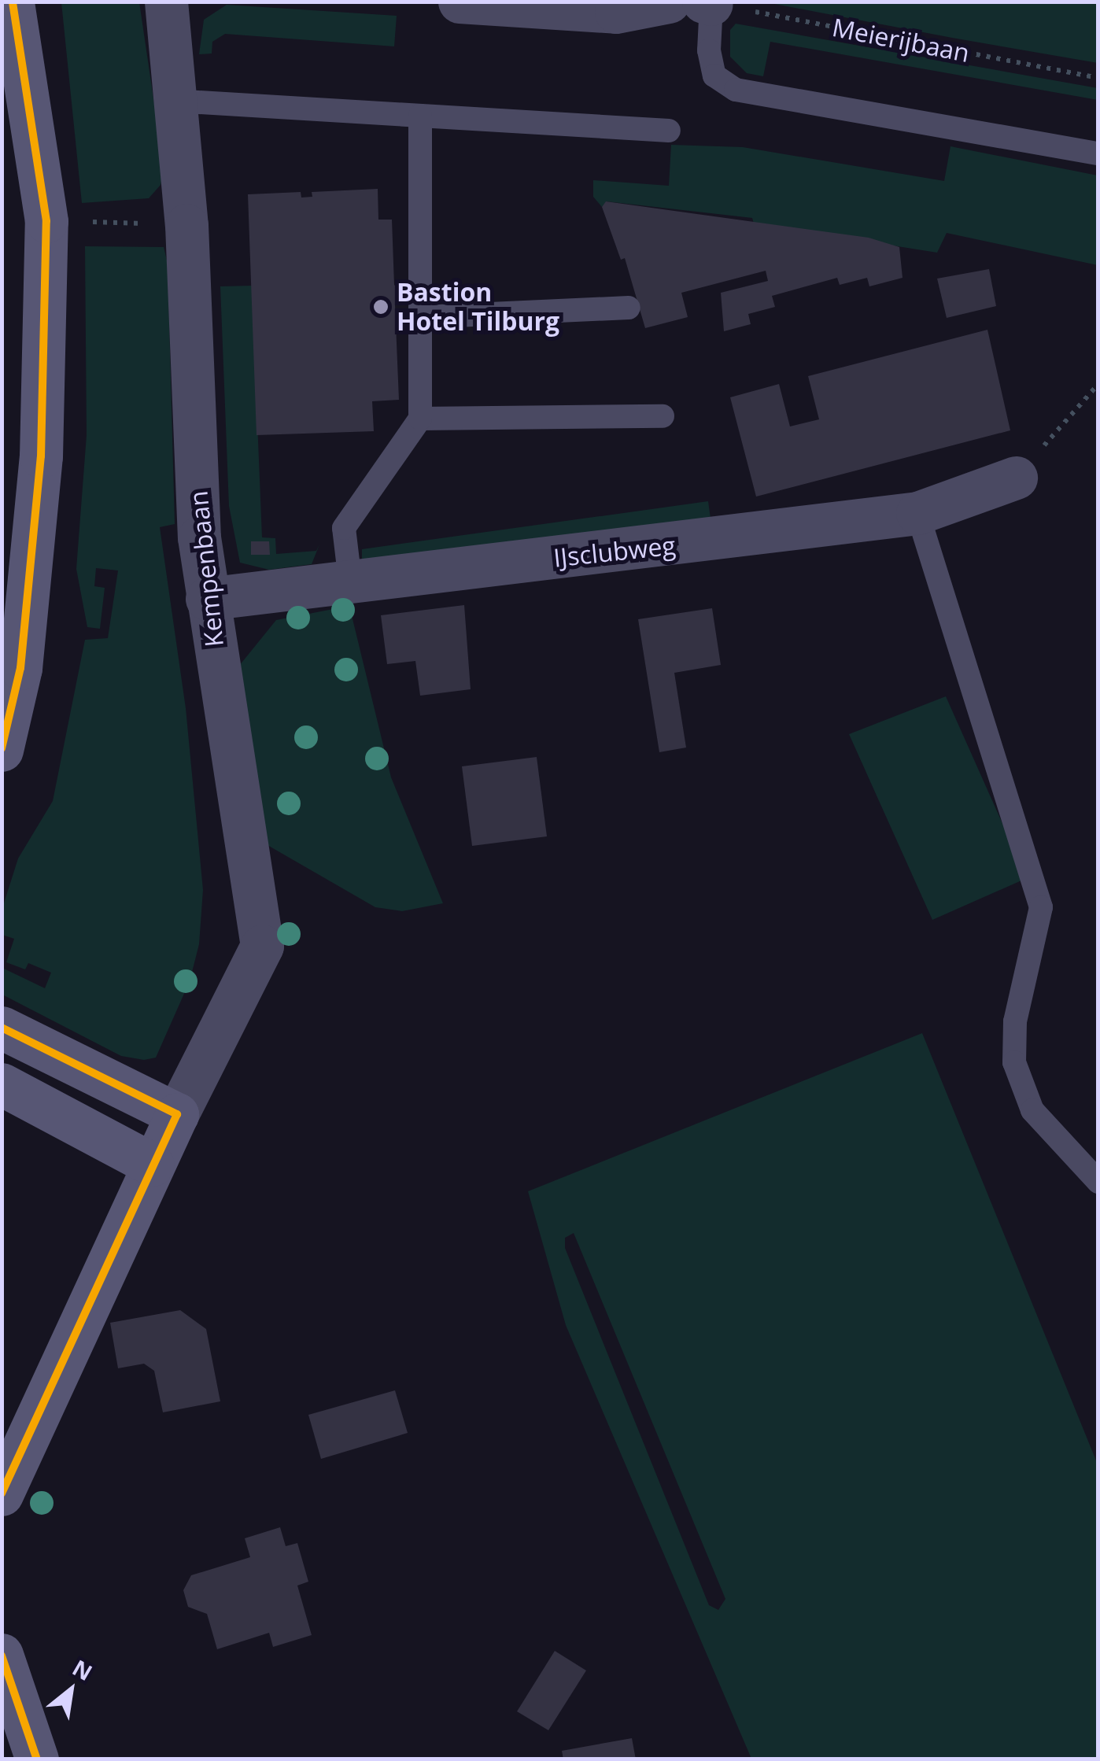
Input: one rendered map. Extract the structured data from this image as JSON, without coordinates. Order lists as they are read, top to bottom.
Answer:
{
  "streets": {
    "street": ["IJsclubweg", "Kempenbaan"],
    "path": ["Meierijbaan"]
  },
  "crossings": [
    ["IJsclubweg", "Kempenbaan"]
  ],
  "places": ["Bastion Hotel Tilburg"],
  "north": "top right"
}
